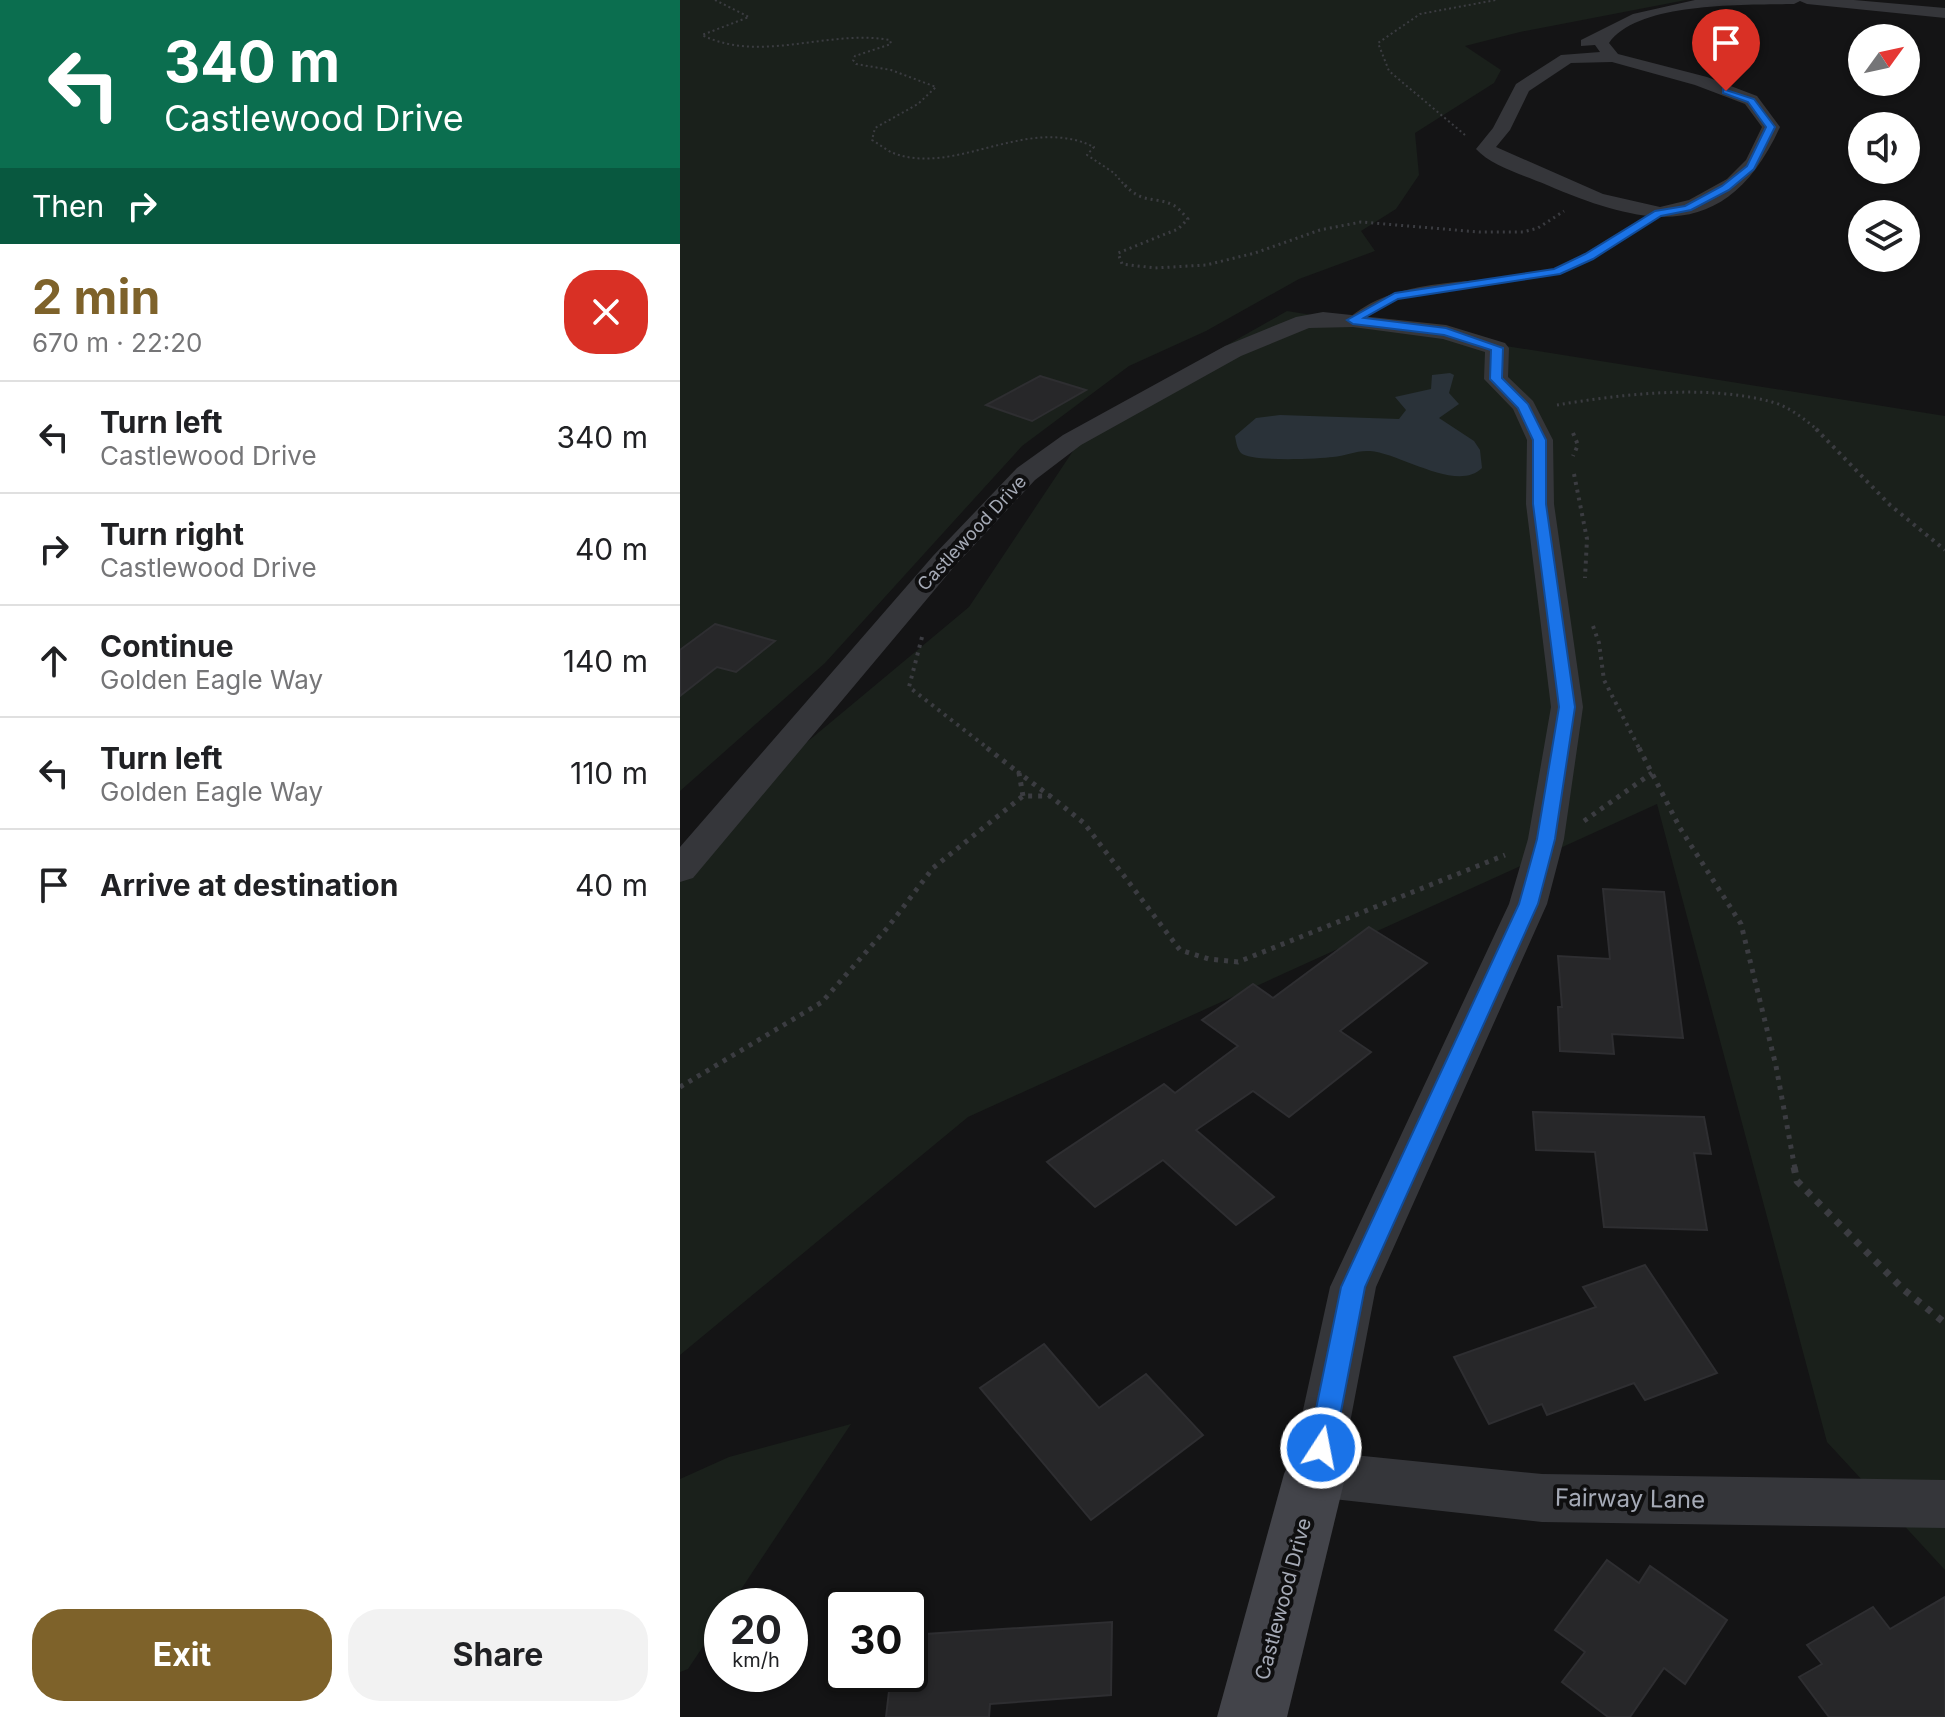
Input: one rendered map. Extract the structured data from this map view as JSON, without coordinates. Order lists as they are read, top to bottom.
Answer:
{
  "streets": {
    "street": ["Castlewood Drive", "Fairway Lane"]
  },
  "crossings": [
    ["Castlewood Drive", "Fairway Lane"]
  ],
  "north": "top right",
  "page": {
    "turn": ["340 m", "Castlewood Drive"],
    "then": "Then",
    "heading": ["2 min", "670 m · 22:20"],
    "list": [
      {
        "name": "Turn left",
        "note": "Castlewood Drive",
        "value": "340 m"
      },
      {
        "name": "Turn right",
        "note": "Castlewood Drive",
        "value": "40 m"
      },
      {
        "name": "Continue",
        "note": "Golden Eagle Way",
        "value": "140 m"
      },
      {
        "name": "Turn left",
        "note": "Golden Eagle Way",
        "value": "110 m"
      },
      {
        "name": "Arrive at destination",
        "value": "40 m"
      }
    ],
    "speed": "20 km/h",
    "limit": "30",
    "buttons": ["Exit", "Share"]
  }
}
